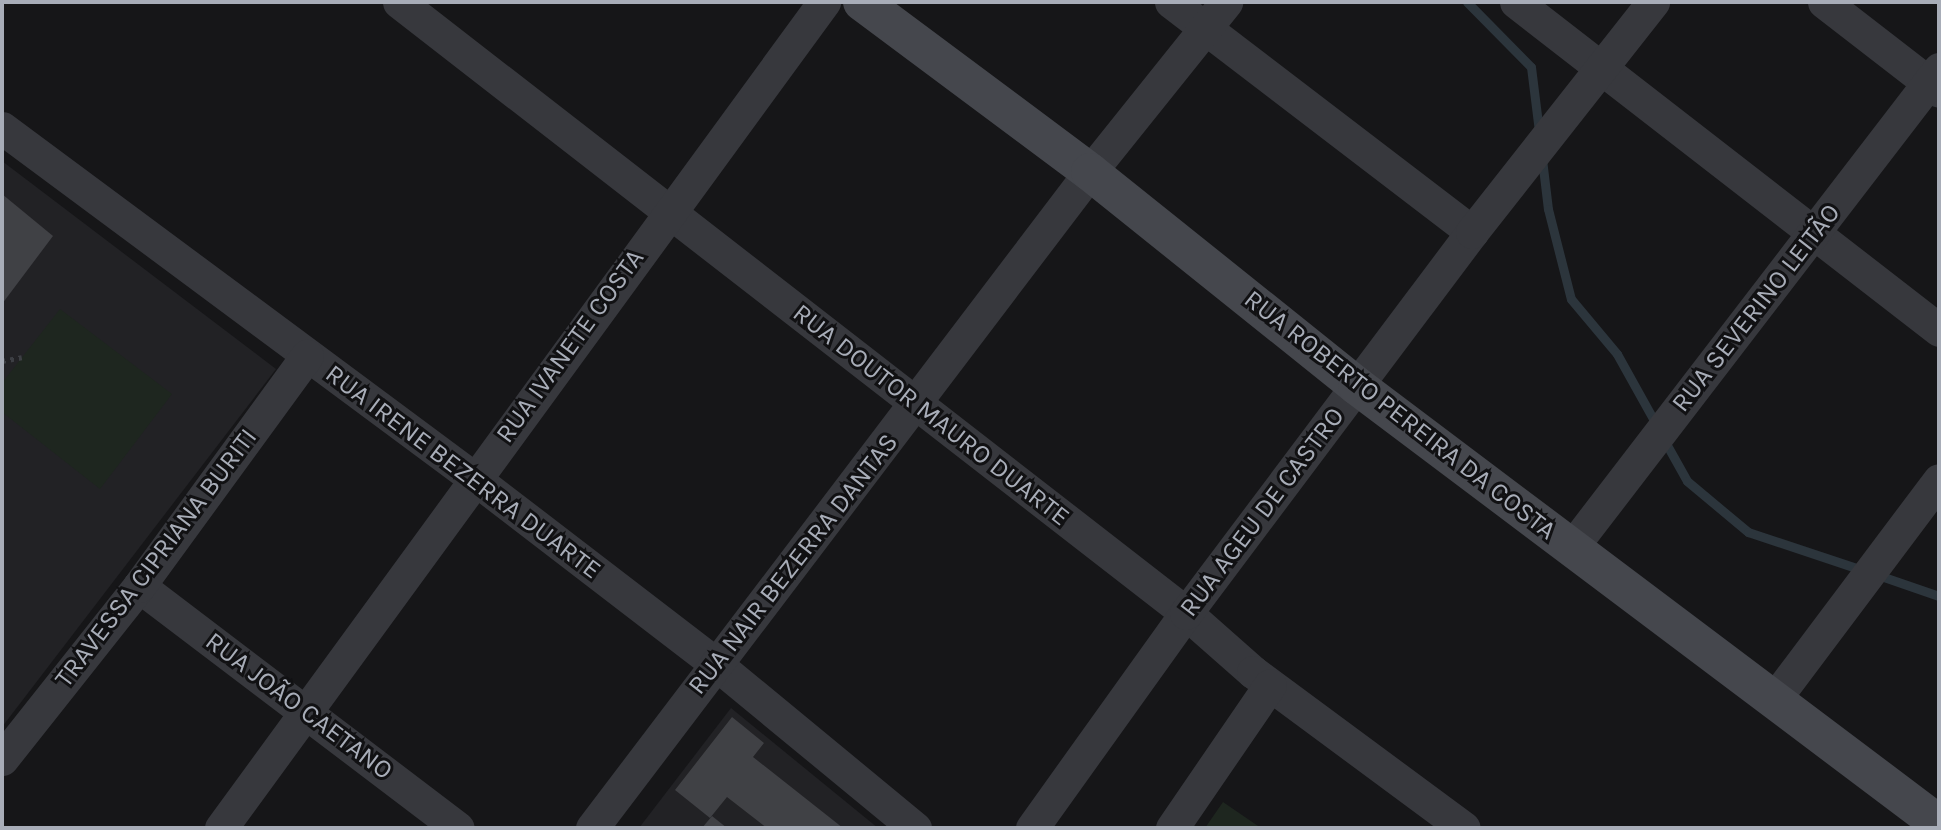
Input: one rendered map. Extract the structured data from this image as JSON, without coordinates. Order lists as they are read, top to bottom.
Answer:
{
  "streets": {
    "street": [
      "RUA SEVERINO LEITÃO",
      "RUA IVANETE COSTA",
      "RUA DOUTOR MAURO DUARTE",
      "RUA ROBERTO PEREIRA DA COSTA",
      "RUA IRENE BEZERRA DUARTE",
      "RUA AGEU DE CASTRO",
      "TRAVESSA CIPRIANA BURITI",
      "RUA NAIR BEZERRA DANTAS",
      "RUA JOÃO CAETANO"
    ]
  },
  "crossings": [
    ["RUA SEVERINO LEITÃO", "RUA ROBERTO PEREIRA DA COSTA"],
    ["RUA IVANETE COSTA", "RUA DOUTOR MAURO DUARTE"],
    ["RUA IVANETE COSTA", "RUA IRENE BEZERRA DUARTE"],
    ["RUA IVANETE COSTA", "RUA JOÃO CAETANO"],
    ["RUA DOUTOR MAURO DUARTE", "RUA AGEU DE CASTRO"],
    ["RUA DOUTOR MAURO DUARTE", "RUA NAIR BEZERRA DANTAS"],
    ["RUA ROBERTO PEREIRA DA COSTA", "RUA AGEU DE CASTRO"],
    ["RUA ROBERTO PEREIRA DA COSTA", "RUA NAIR BEZERRA DANTAS"],
    ["RUA IRENE BEZERRA DUARTE", "TRAVESSA CIPRIANA BURITI"],
    ["RUA IRENE BEZERRA DUARTE", "RUA NAIR BEZERRA DANTAS"],
    ["TRAVESSA CIPRIANA BURITI", "RUA JOÃO CAETANO"]
  ]
}
